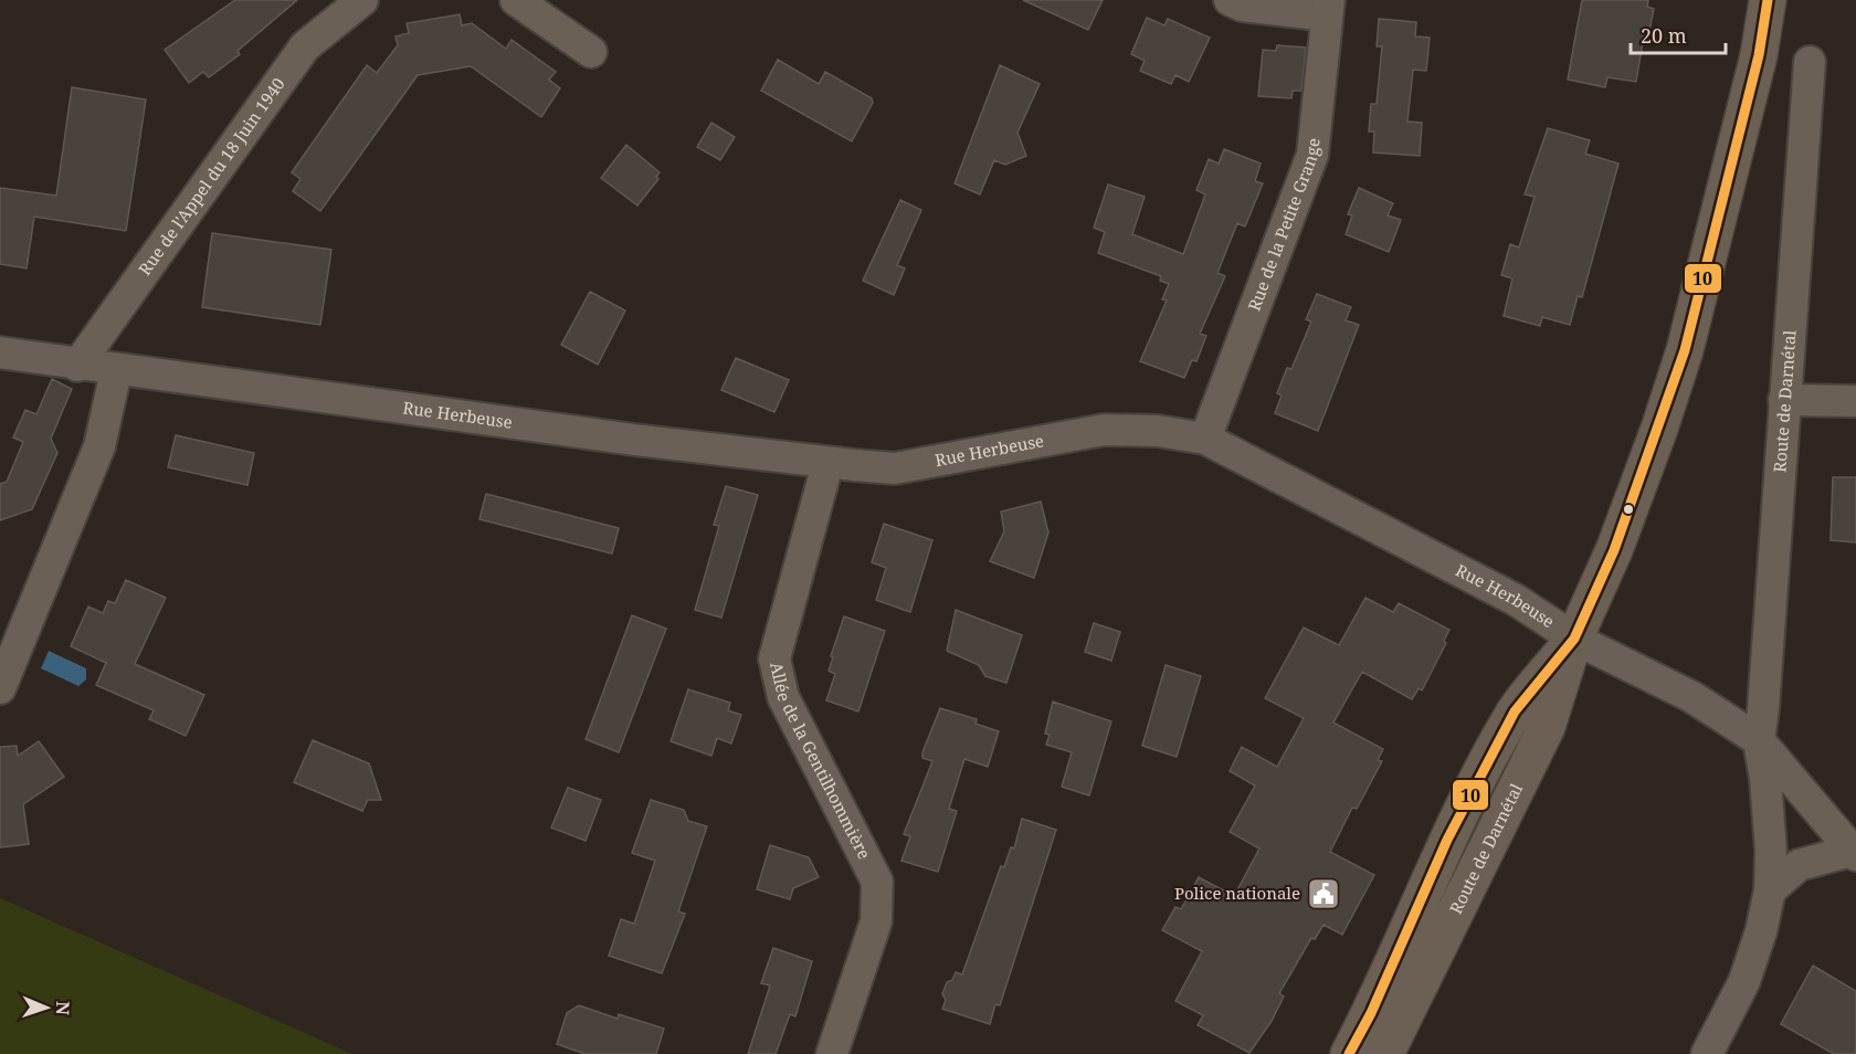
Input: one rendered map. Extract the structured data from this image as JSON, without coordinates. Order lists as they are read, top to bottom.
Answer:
{
  "streets": {
    "main road": ["Route de Darnétal"],
    "street": [
      "Rue de l'Appel du 18 Juin 1940",
      "Rue de la Petite Grange",
      "Rue Herbeuse",
      "Allée de la Gentilhommière"
    ]
  },
  "crossings": [
    ["Rue de l'Appel du 18 Juin 1940", "Rue Herbeuse"],
    ["Rue de la Petite Grange", "Rue Herbeuse"],
    ["Route de Darnétal", "Rue Herbeuse"],
    ["Rue Herbeuse", "Allée de la Gentilhommière"]
  ],
  "places": {
    "public building": ["Police nationale"]
  },
  "lines": ["transit line 10"],
  "scale_bar": "20 m",
  "north": "right"
}
